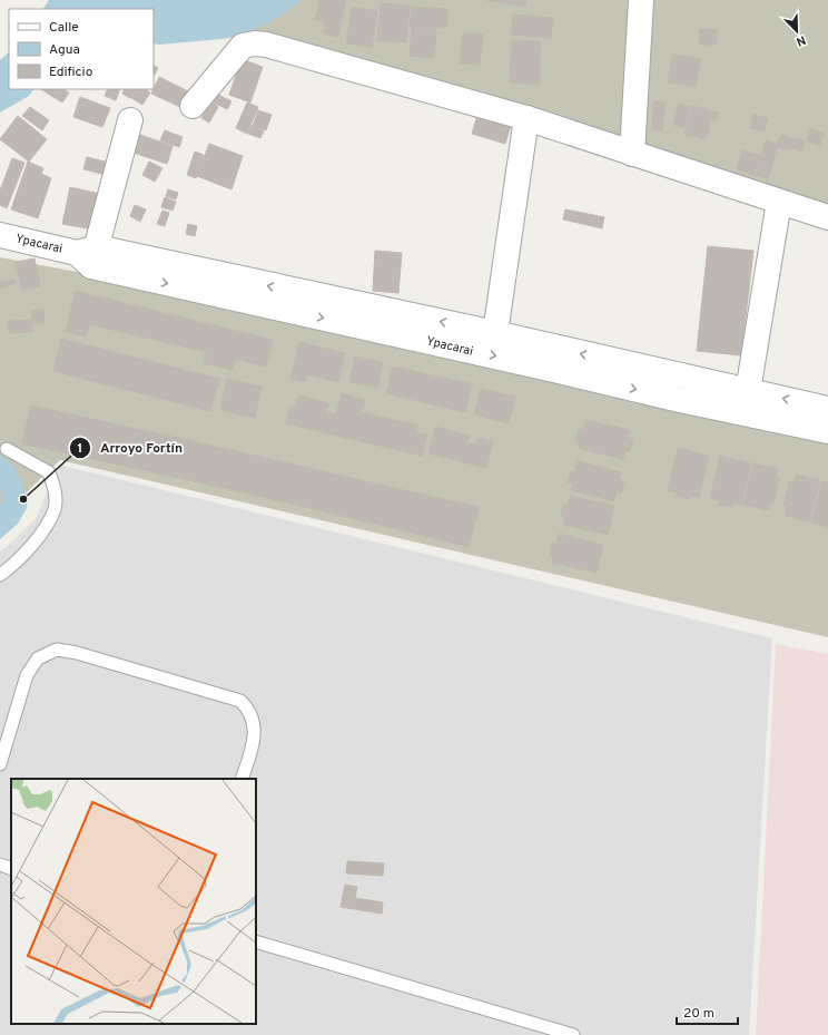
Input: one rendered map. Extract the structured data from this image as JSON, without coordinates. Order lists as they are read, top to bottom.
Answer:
{
  "streets": {
    "street": ["Ypacarai"]
  },
  "places": ["Arroyo Fortín"],
  "legend": ["Calle", "Agua", "Edificio"],
  "scale_bar": "20 m",
  "north": "bottom right"
}
